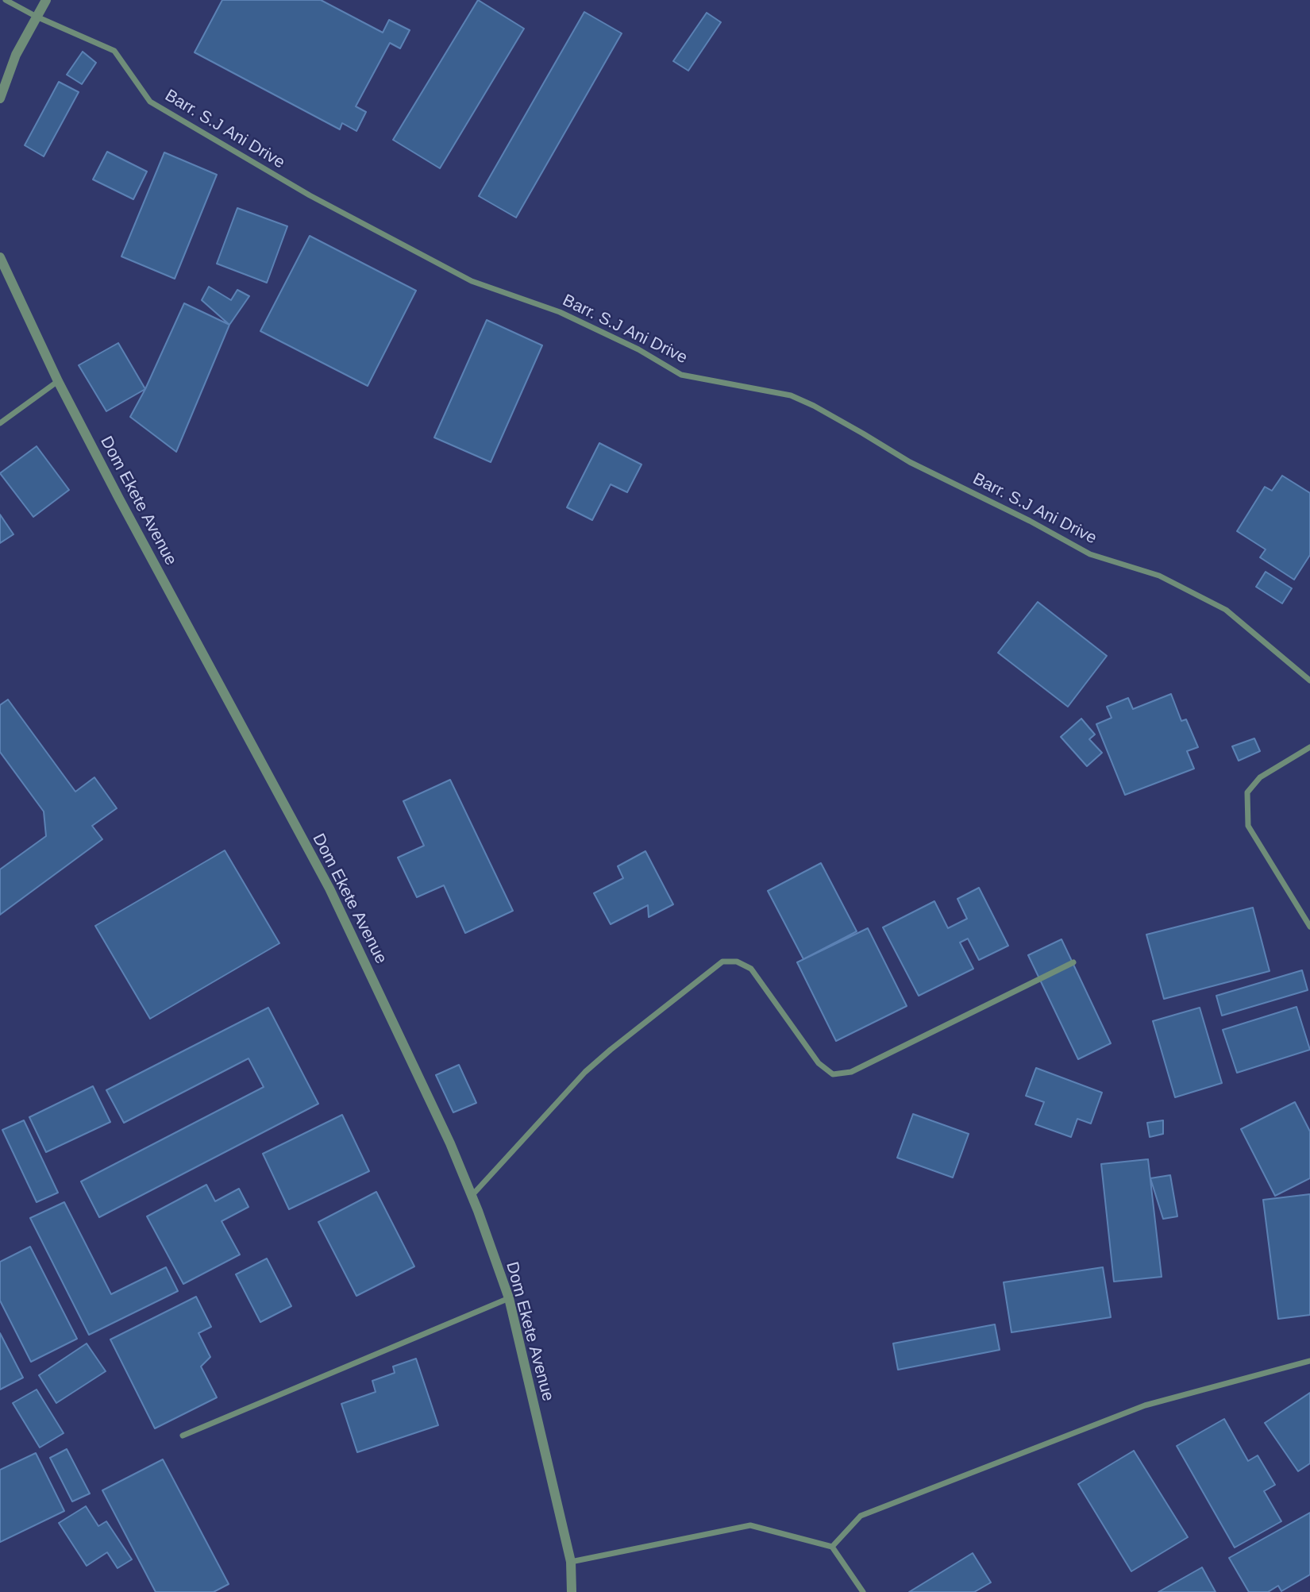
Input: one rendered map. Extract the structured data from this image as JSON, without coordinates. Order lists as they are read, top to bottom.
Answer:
{
  "streets": {
    "street": ["Barr. S.J Ani Drive", "Dom Ekete Avenue"]
  }
}
